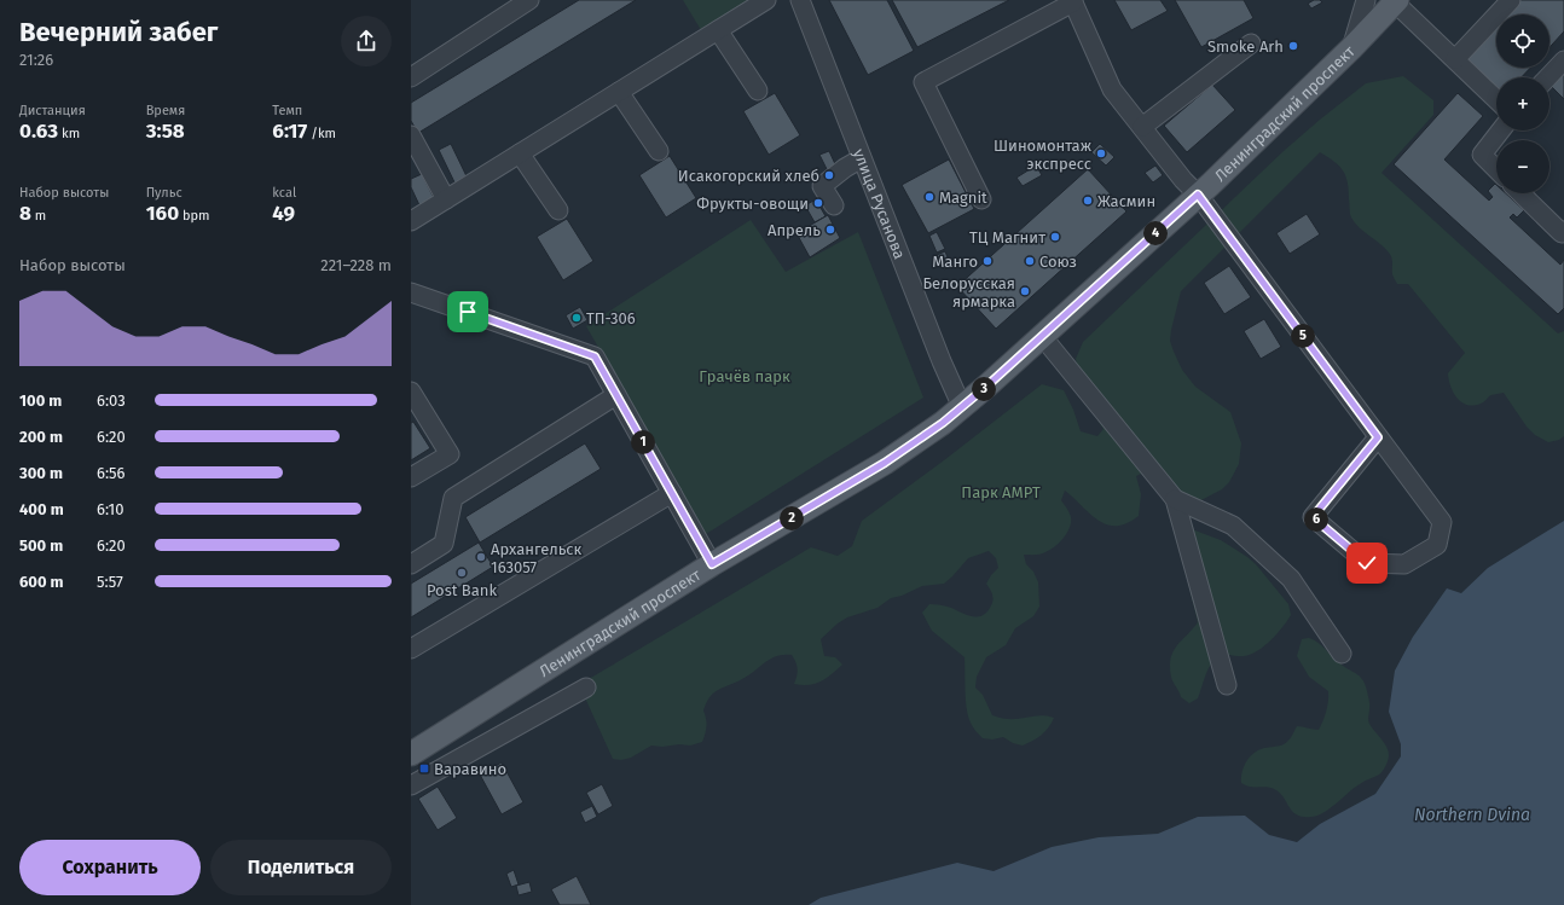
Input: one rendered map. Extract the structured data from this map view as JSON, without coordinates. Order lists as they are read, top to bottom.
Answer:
{
  "streets": {
    "main road": ["Ленинградский проспект"],
    "street": ["улица Русанова"]
  },
  "crossings": [
    ["Ленинградский проспект", "улица Русанова"]
  ],
  "water": ["Northern Dvina"],
  "parks": ["Грачёв парк", "Парк АМРТ"],
  "places": {
    "other": [
      "Smoke Arh",
      "Шиномонтаж экспресс",
      "Исакогорский хлеб",
      "Magnit",
      "Жасмин",
      "Фрукты-овощи",
      "Апрель",
      "ТЦ Магнит",
      "Манго",
      "Союз",
      "Белорусская ярмарка",
      "ТП-306",
      "Архангельск 163057",
      "Post Bank"
    ],
    "transit": ["Варавино"]
  },
  "page": {
    "heading": ["Вечерний забег", "21:26"],
    "map_buttons": ["+", "−"],
    "stats": [
      ["Дистанция", "0.63 km"],
      ["Время", "3:58"],
      ["Темп", "6:17 /km"],
      ["Набор высоты", "8 m"],
      ["Пульс", "160 bpm"],
      ["kcal", "49"]
    ],
    "pins": [
      "4",
      "5",
      "3",
      "1",
      "2",
      "6"
    ],
    "chart": ["Набор высоты", "221–228 m"],
    "list": [
      {
        "name": "100 m",
        "note": "6:03"
      },
      {
        "name": "200 m",
        "note": "6:20"
      },
      {
        "name": "300 m",
        "note": "6:56"
      },
      {
        "name": "400 m",
        "note": "6:10"
      },
      {
        "name": "500 m",
        "note": "6:20"
      },
      {
        "name": "600 m",
        "note": "5:57"
      }
    ],
    "buttons": ["Сохранить", "Поделиться"]
  }
}
